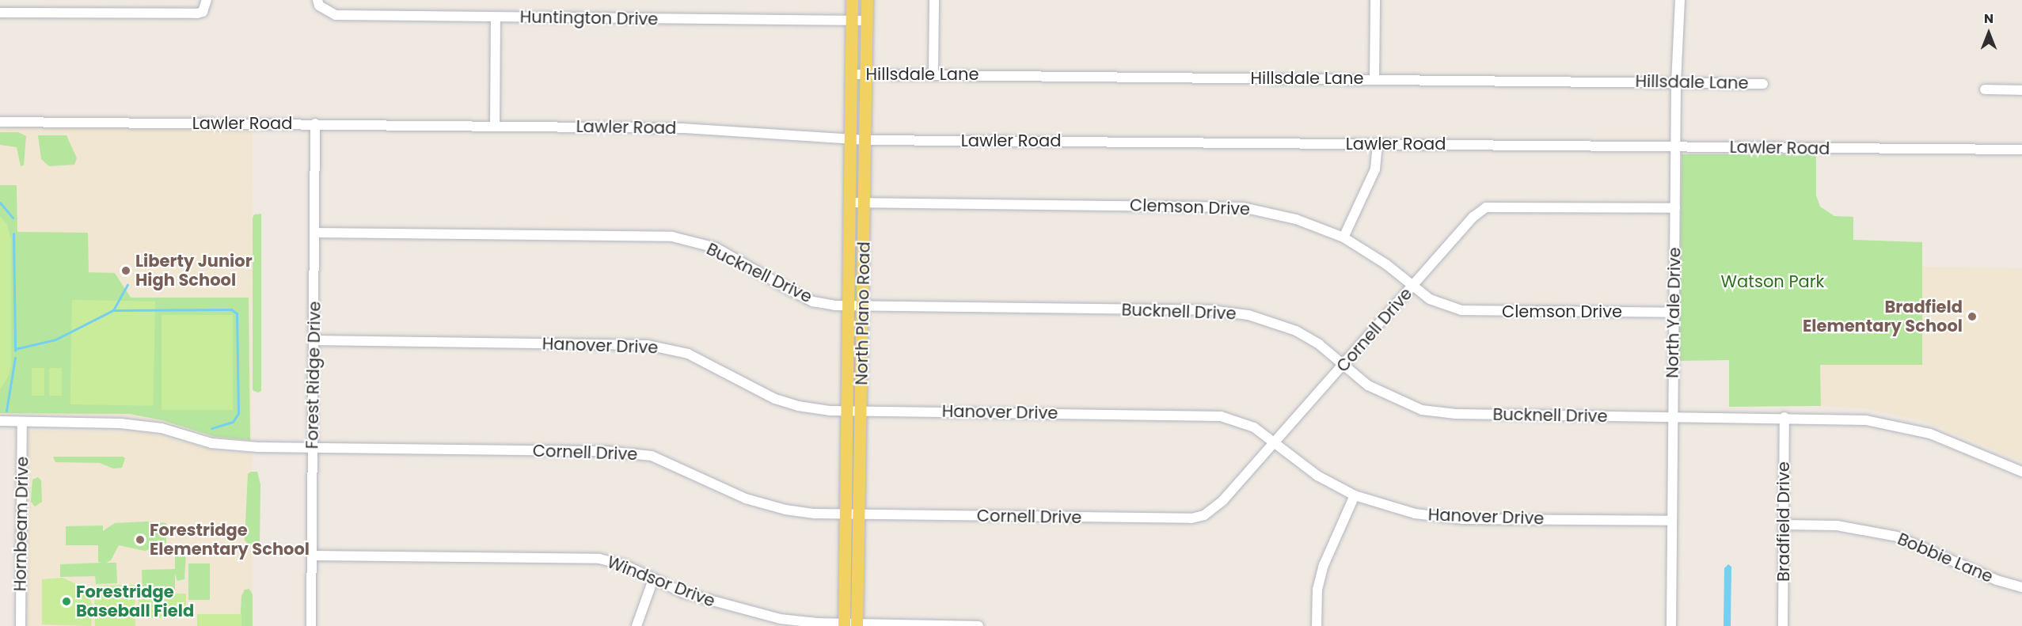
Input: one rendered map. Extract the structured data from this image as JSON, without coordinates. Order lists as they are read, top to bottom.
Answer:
{
  "streets": {
    "main road": ["North Plano Road"],
    "street": [
      "Huntington Drive",
      "Hillsdale Lane",
      "Lawler Road",
      "Clemson Drive",
      "Bucknell Drive",
      "North Yale Drive",
      "Cornell Drive",
      "Hanover Drive",
      "Forest Ridge Drive",
      "Bradfield Drive",
      "Hornbeam Drive",
      "Bobbie Lane",
      "Windsor Drive"
    ]
  },
  "crossings": [
    ["Huntington Drive", "North Plano Road"],
    ["Hillsdale Lane", "North Yale Drive"],
    ["Hillsdale Lane", "North Plano Road"],
    ["Lawler Road", "North Yale Drive"],
    ["Lawler Road", "North Plano Road"],
    ["Lawler Road", "Forest Ridge Drive"],
    ["Clemson Drive", "North Yale Drive"],
    ["Clemson Drive", "North Plano Road"],
    ["Clemson Drive", "Cornell Drive"],
    ["Bucknell Drive", "North Yale Drive"],
    ["Bucknell Drive", "North Plano Road"],
    ["Bucknell Drive", "Cornell Drive"],
    ["Bucknell Drive", "Forest Ridge Drive"],
    ["Bucknell Drive", "Bradfield Drive"],
    ["North Yale Drive", "Cornell Drive"],
    ["North Yale Drive", "Hanover Drive"],
    ["North Plano Road", "Cornell Drive"],
    ["North Plano Road", "Hanover Drive"],
    ["North Plano Road", "Windsor Drive"],
    ["Cornell Drive", "Hanover Drive"],
    ["Cornell Drive", "Forest Ridge Drive"],
    ["Cornell Drive", "Hornbeam Drive"],
    ["Hanover Drive", "Forest Ridge Drive"],
    ["Forest Ridge Drive", "Windsor Drive"],
    ["Bradfield Drive", "Bobbie Lane"]
  ],
  "parks": ["Watson Park"],
  "places": [
    "Liberty Junior High School",
    "Bradfield Elementary School",
    "Forestridge Elementary School",
    "Forestridge Baseball Field"
  ],
  "north": "top"
}
